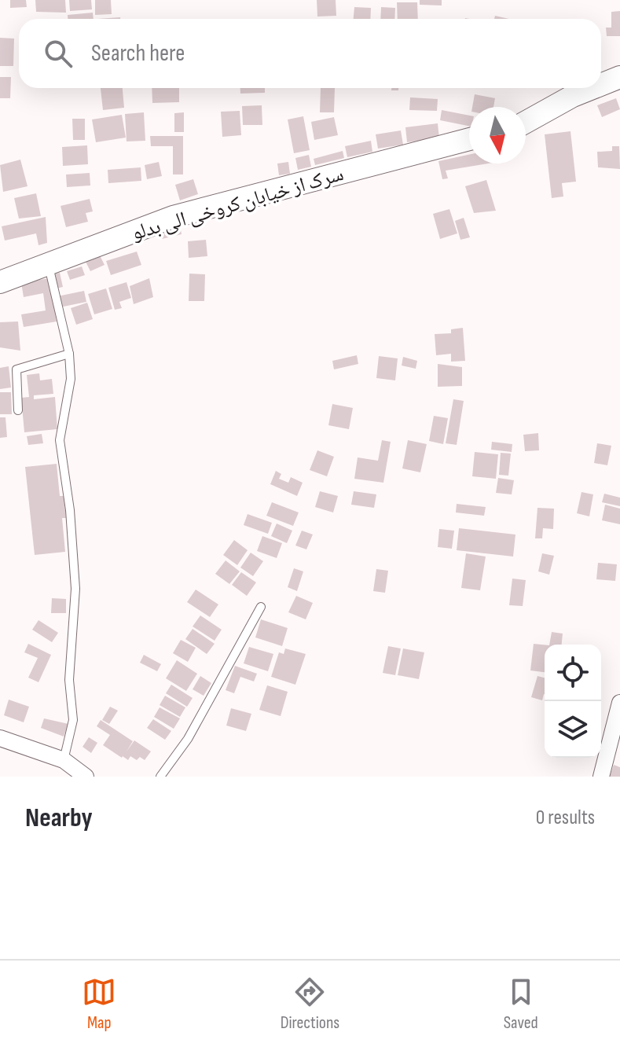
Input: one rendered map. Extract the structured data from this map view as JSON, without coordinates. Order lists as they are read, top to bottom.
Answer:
{
  "streets": {
    "main road": ["سرک از خیابان کروخی الی بدلو"]
  },
  "north": "bottom",
  "page": {
    "search": "Search here",
    "heading": ["Nearby", "0 results"],
    "nav": ["Map", "Directions", "Saved"]
  }
}
